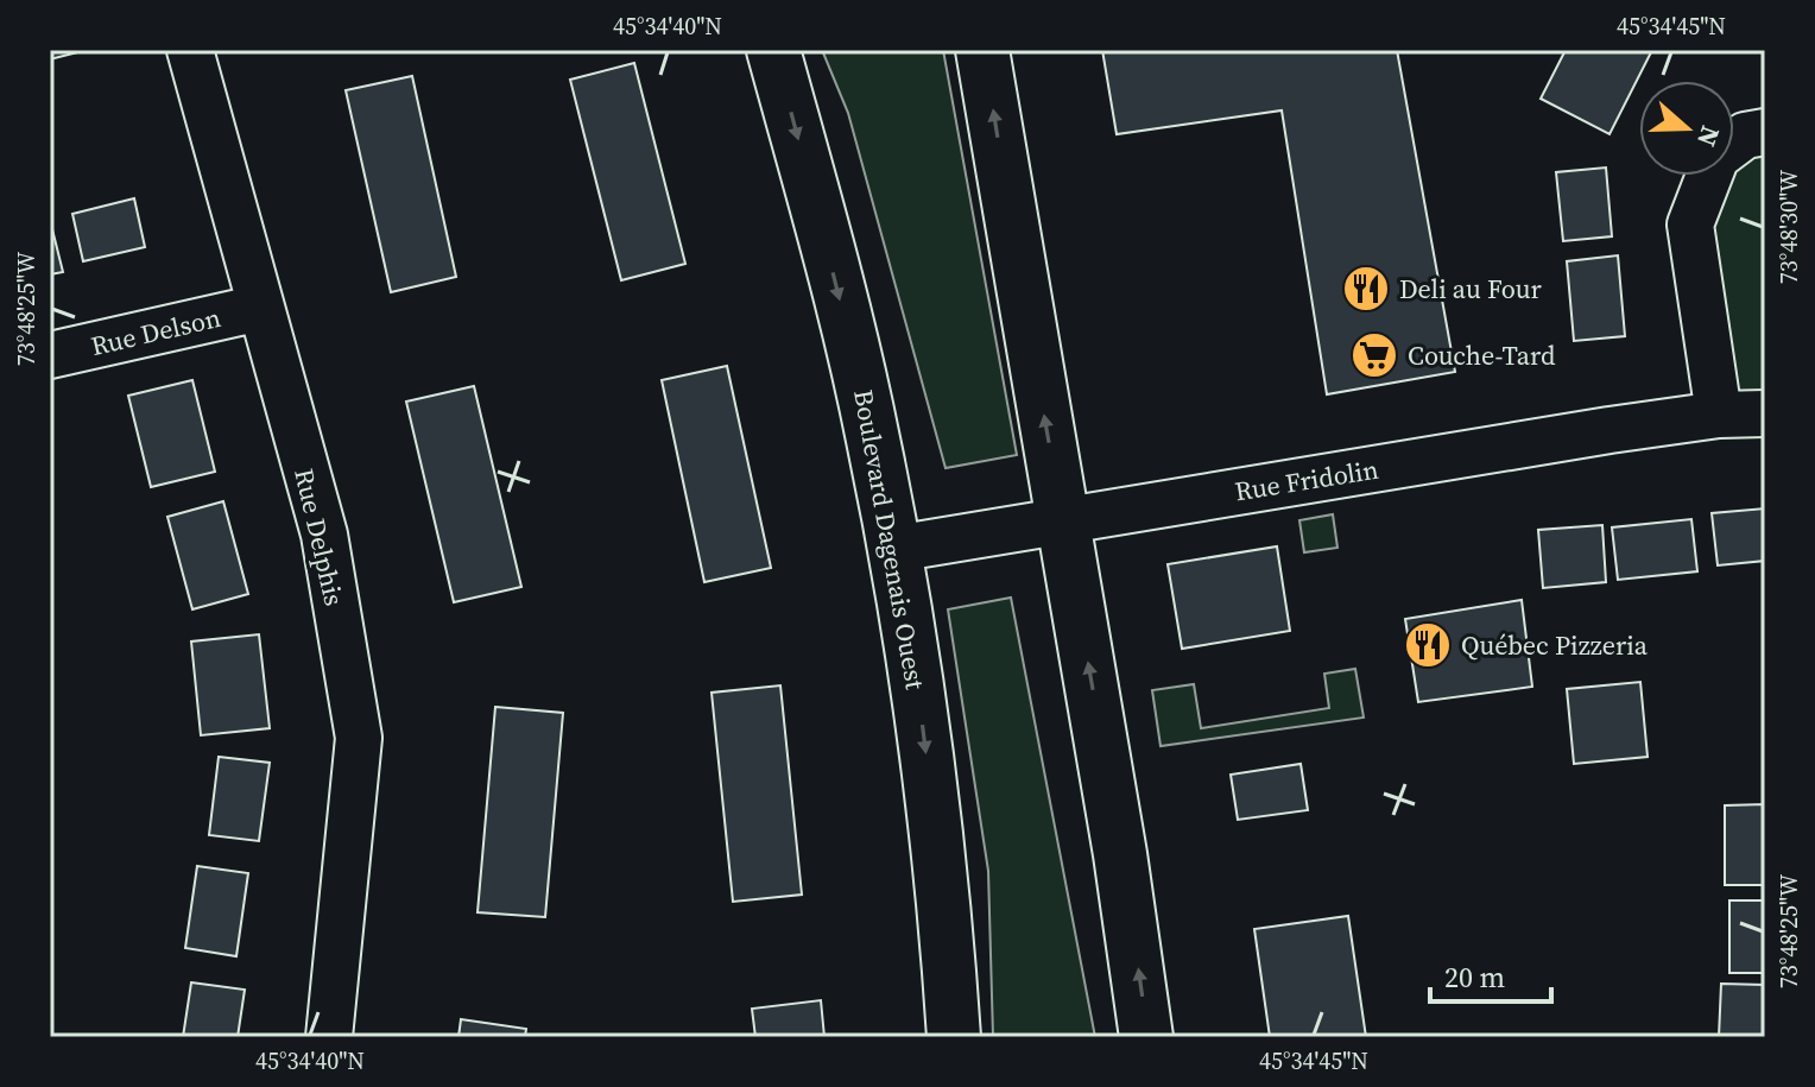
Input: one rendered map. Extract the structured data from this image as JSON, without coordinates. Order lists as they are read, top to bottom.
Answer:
{
  "streets": {
    "main road": ["Boulevard Dagenais Ouest"],
    "street": ["Rue Delson", "Rue Fridolin", "Rue Delphis"]
  },
  "crossings": [
    ["Rue Delson", "Rue Delphis"],
    ["Rue Fridolin", "Boulevard Dagenais Ouest"]
  ],
  "places": {
    "restaurant": ["Deli au Four", "Québec Pizzeria"],
    "supermarket": ["Couche-Tard"]
  },
  "scale_bar": "20 m",
  "north": "right",
  "coordinates": [
    "45°34'40\"N",
    "45°34'45\"N",
    "73°48'30\"W",
    "73°48'25\"W"
  ]
}
